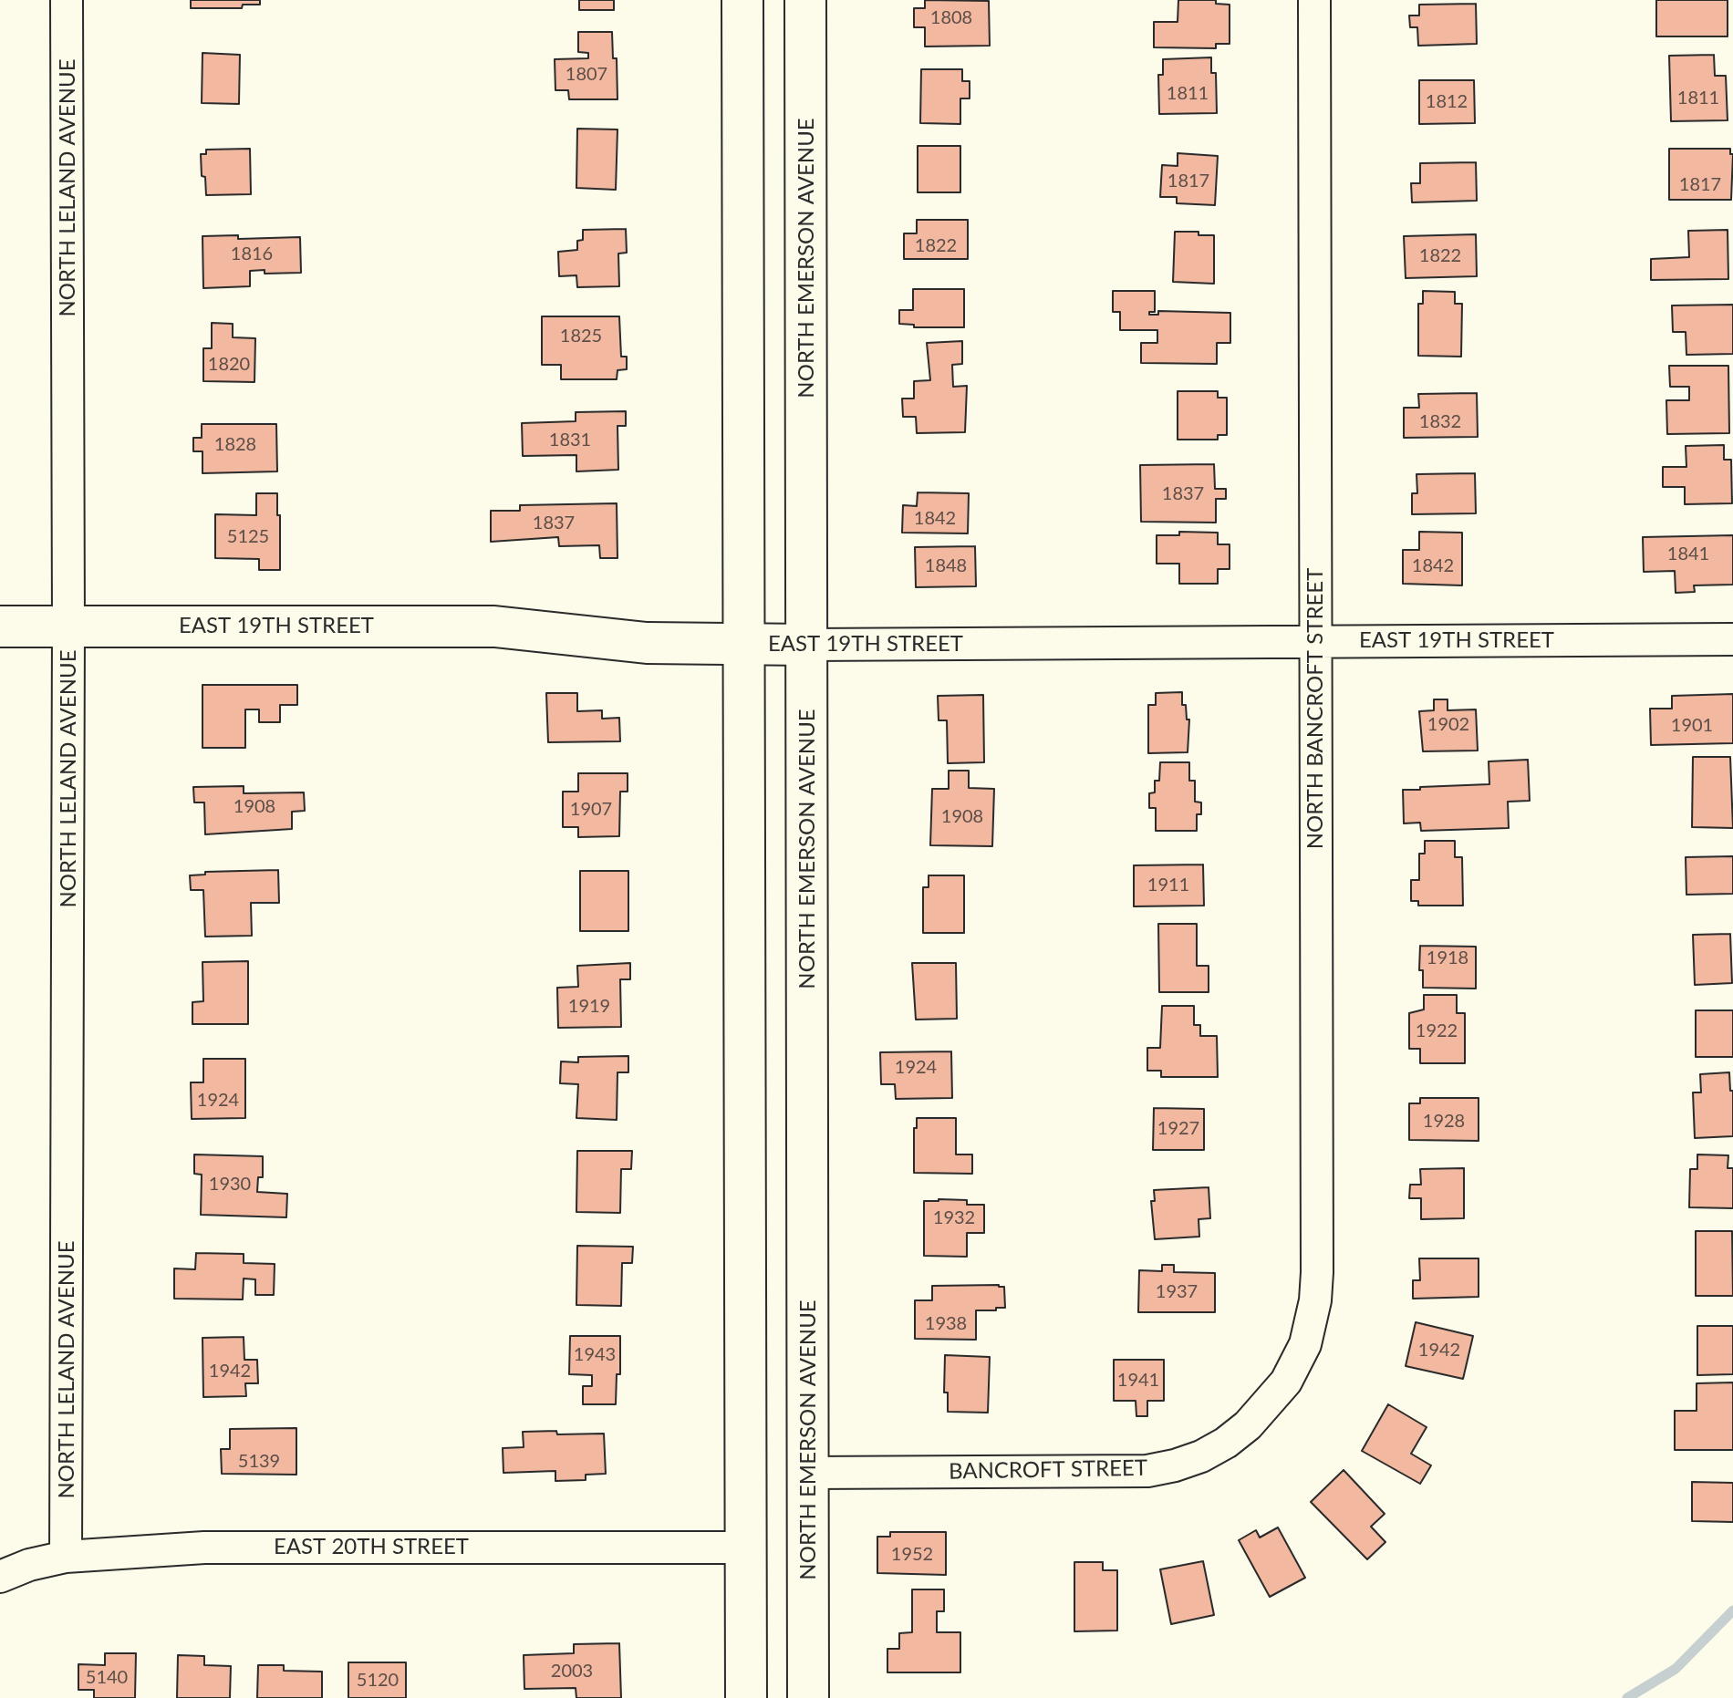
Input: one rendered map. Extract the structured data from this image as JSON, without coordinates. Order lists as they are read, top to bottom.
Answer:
{
  "streets": {
    "main road": ["NORTH EMERSON AVENUE", "EAST 19TH STREET"],
    "street": [
      "NORTH LELAND AVENUE",
      "NORTH BANCROFT STREET",
      "BANCROFT STREET",
      "EAST 20TH STREET"
    ]
  },
  "crossings": [
    ["NORTH LELAND AVENUE", "EAST 19TH STREET"],
    ["NORTH LELAND AVENUE", "EAST 20TH STREET"],
    ["NORTH EMERSON AVENUE", "EAST 19TH STREET"],
    ["NORTH EMERSON AVENUE", "BANCROFT STREET"],
    ["EAST 19TH STREET", "NORTH BANCROFT STREET"],
    ["NORTH BANCROFT STREET", "BANCROFT STREET"]
  ],
  "house_numbers": [
    "1808",
    "1807",
    "1811",
    "1811",
    "1812",
    "1817",
    "1817",
    "1822",
    "1816",
    "1822",
    "1825",
    "1820",
    "1832",
    "1831",
    "1828",
    "1837",
    "1842",
    "1837",
    "5125",
    "1841",
    "1848",
    "1842",
    "1902",
    "1901",
    "1908",
    "1907",
    "1908",
    "1911",
    "1918",
    "1919",
    "1922",
    "1924",
    "1924",
    "1928",
    "1927",
    "1930",
    "1932",
    "1937",
    "1938",
    "1942",
    "1943",
    "1942",
    "1941",
    "5139",
    "1952",
    "2003",
    "5140",
    "5120"
  ]
}
